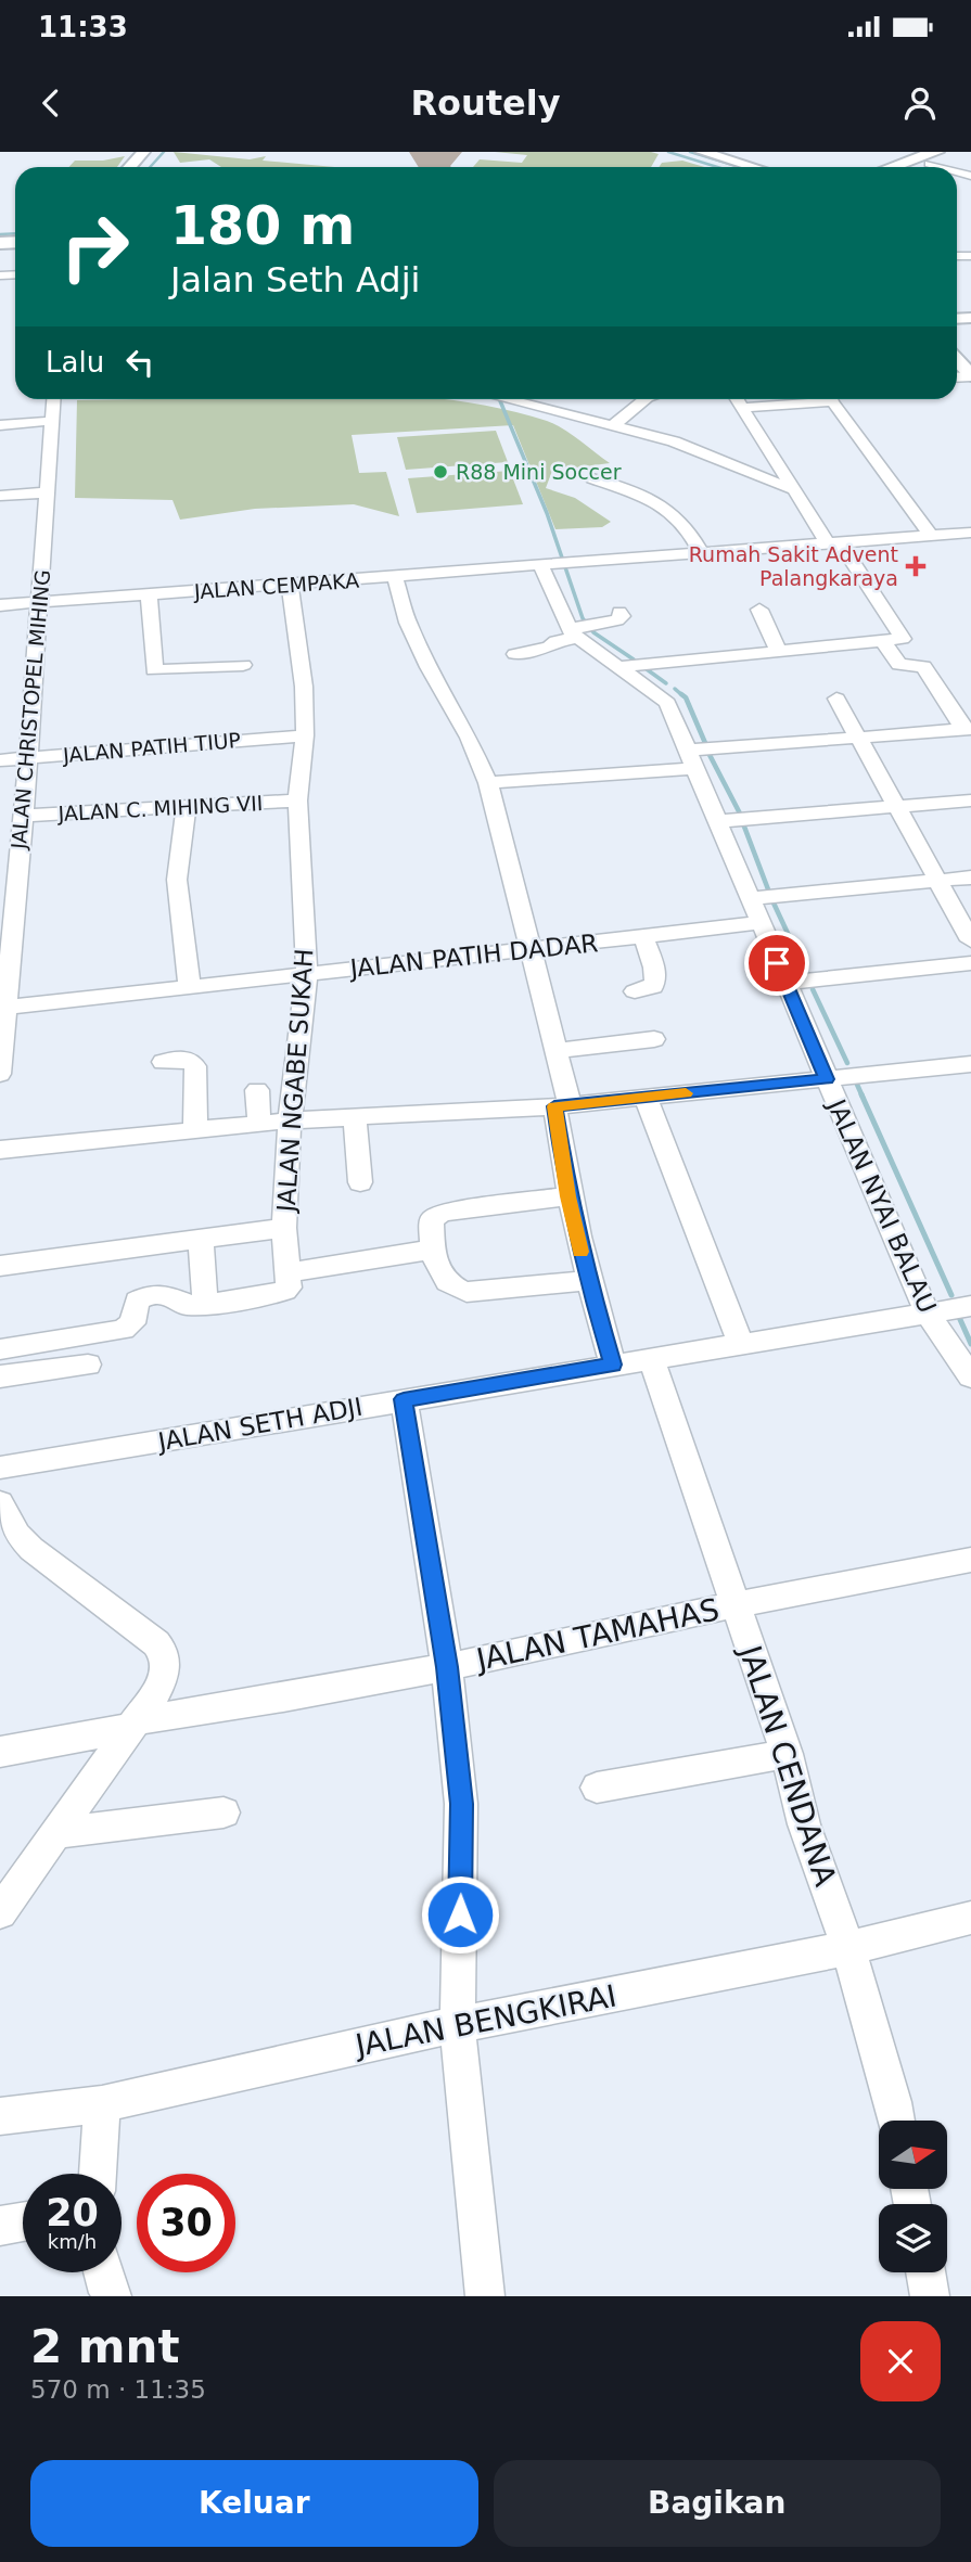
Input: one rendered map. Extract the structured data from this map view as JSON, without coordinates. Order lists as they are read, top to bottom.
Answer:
{
  "streets": {
    "street": [
      "JALAN CEMPAKA",
      "JALAN CHRISTOPEL MIHING",
      "JALAN PATIH TIUP",
      "JALAN C. MIHING VII",
      "JALAN PATIH DADAR",
      "JALAN NGABE SUKAH",
      "JALAN NYAI BALAU",
      "JALAN SETH ADJI",
      "JALAN TAMAHAS",
      "JALAN CENDANA",
      "JALAN BENGKIRAI"
    ]
  },
  "crossings": [
    ["JALAN CEMPAKA", "JALAN CHRISTOPEL MIHING"],
    ["JALAN CEMPAKA", "JALAN NGABE SUKAH"],
    ["JALAN CHRISTOPEL MIHING", "JALAN PATIH TIUP"],
    ["JALAN CHRISTOPEL MIHING", "JALAN C. MIHING VII"],
    ["JALAN CHRISTOPEL MIHING", "JALAN PATIH DADAR"],
    ["JALAN PATIH TIUP", "JALAN NGABE SUKAH"],
    ["JALAN C. MIHING VII", "JALAN NGABE SUKAH"],
    ["JALAN PATIH DADAR", "JALAN NGABE SUKAH"],
    ["JALAN PATIH DADAR", "JALAN NYAI BALAU"],
    ["JALAN NYAI BALAU", "JALAN SETH ADJI"],
    ["JALAN SETH ADJI", "JALAN CENDANA"],
    ["JALAN TAMAHAS", "JALAN CENDANA"],
    ["JALAN CENDANA", "JALAN BENGKIRAI"]
  ],
  "places": {
    "other": ["R88 Mini Soccer"],
    "health": ["Rumah Sakit Advent Palangkaraya"]
  },
  "north": "right",
  "page": {
    "status": "11:33",
    "header": "Routely",
    "turn": ["180 m", "Jalan Seth Adji"],
    "then": "Lalu",
    "speed": "20 km/h",
    "limit": "30",
    "heading": ["2 mnt", "570 m · 11:35"],
    "buttons": ["Keluar", "Bagikan"]
  }
}
